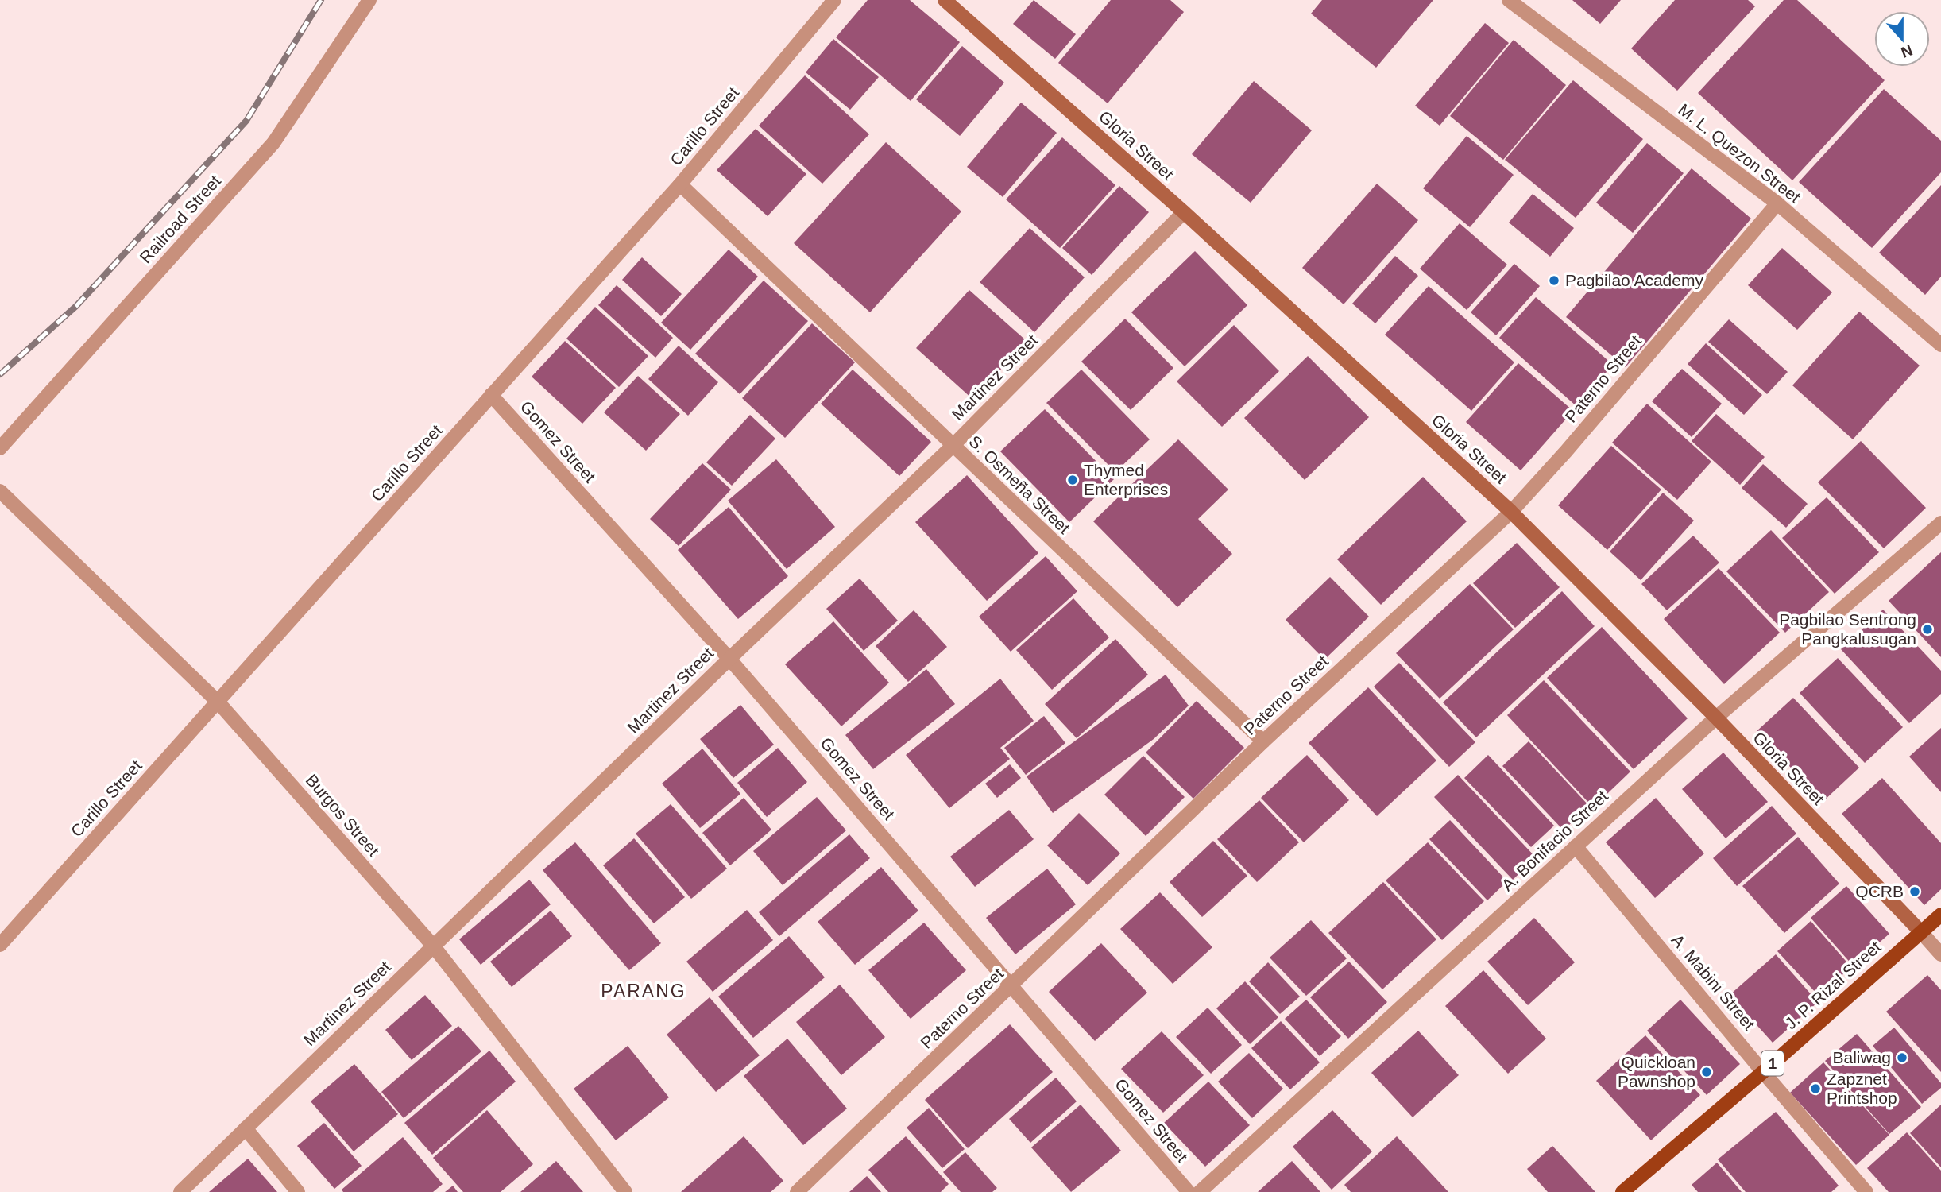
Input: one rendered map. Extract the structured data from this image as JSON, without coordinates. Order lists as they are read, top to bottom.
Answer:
{
  "streets": {
    "main road": ["J. P. Rizal Street", "1"],
    "street": [
      "Carillo Street",
      "Gloria Street",
      "M. L. Quezon Street",
      "Railroad Street",
      "Martinez Street",
      "Paterno Street",
      "Gomez Street",
      "S. Osmeña Street",
      "Burgos Street",
      "A. Bonifacio Street",
      "A. Mabini Street"
    ]
  },
  "crossings": [
    ["Carillo Street", "Gomez Street"],
    ["Carillo Street", "S. Osmeña Street"],
    ["Carillo Street", "Burgos Street"],
    ["Gloria Street", "Martinez Street"],
    ["Gloria Street", "Paterno Street"],
    ["Gloria Street", "A. Bonifacio Street"],
    ["Gloria Street", "J. P. Rizal Street"],
    ["M. L. Quezon Street", "Paterno Street"],
    ["Martinez Street", "Gomez Street"],
    ["Martinez Street", "S. Osmeña Street"],
    ["Martinez Street", "Burgos Street"],
    ["Paterno Street", "Gomez Street"],
    ["Paterno Street", "S. Osmeña Street"],
    ["A. Bonifacio Street", "A. Mabini Street"],
    ["A. Mabini Street", "J. P. Rizal Street"]
  ],
  "districts": ["PARANG"],
  "places": [
    "Pagbilao Academy",
    "Thymed Enterprises",
    "Pagbilao Sentrong Pangkalusugan",
    "QCRB",
    "Baliwag",
    "Quickloan Pawnshop",
    "Zapznet Printshop"
  ],
  "north": "bottom"
}
